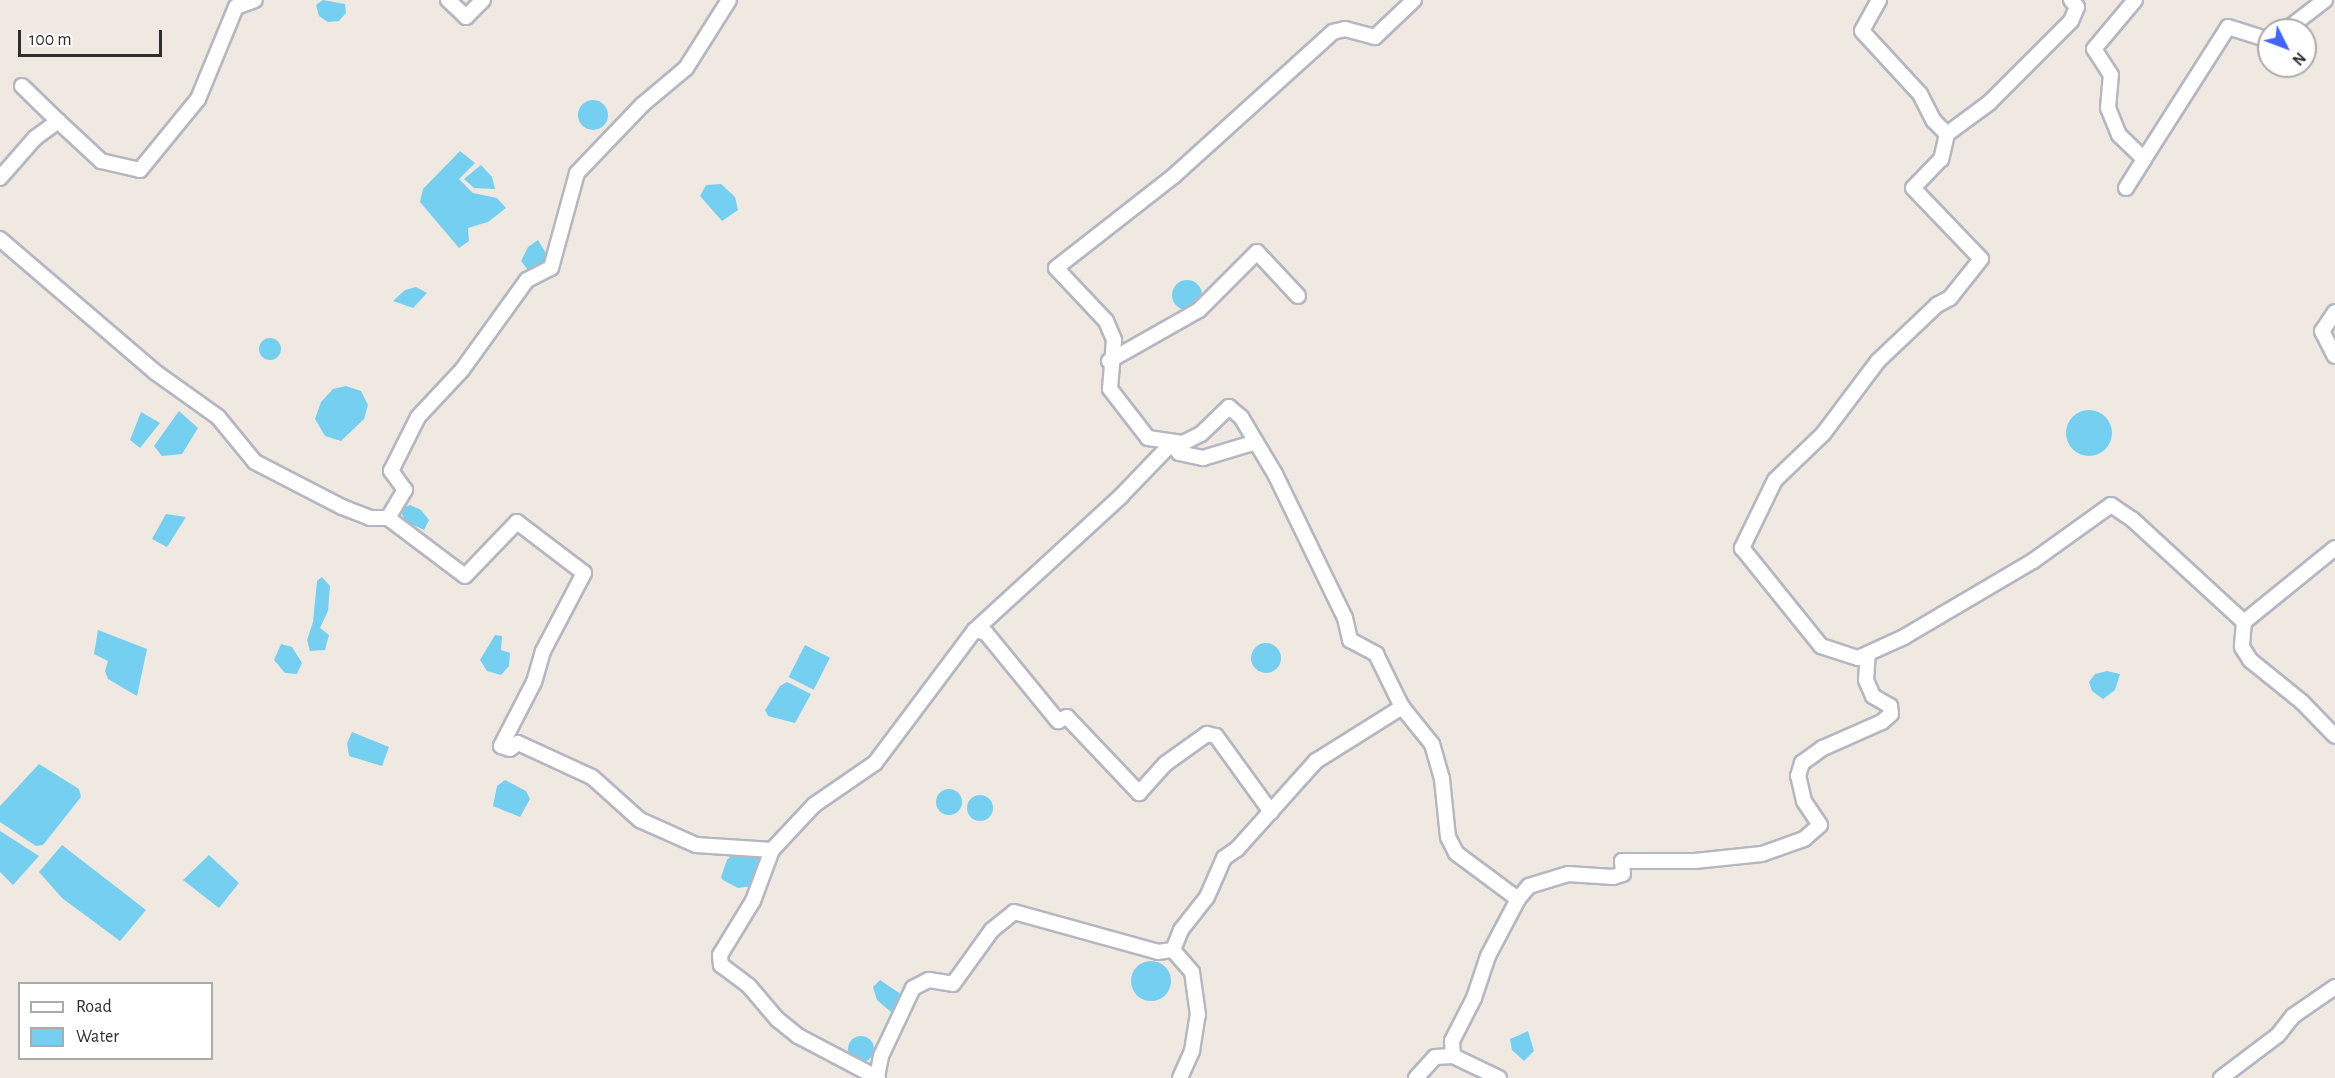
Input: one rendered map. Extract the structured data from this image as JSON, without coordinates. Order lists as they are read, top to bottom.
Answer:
{
  "legend": ["Road", "Water"],
  "scale_bar": "100 m",
  "north": "bottom right"
}
